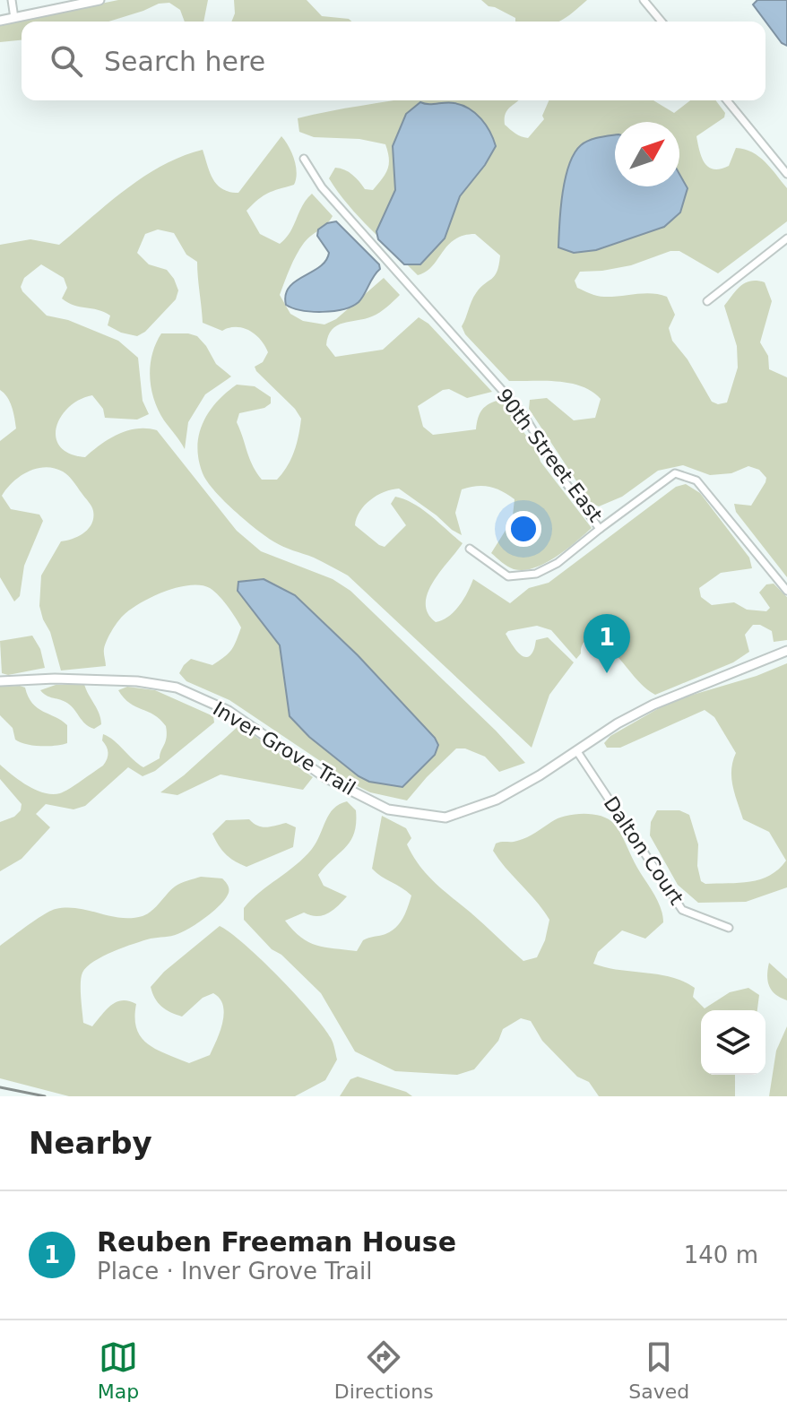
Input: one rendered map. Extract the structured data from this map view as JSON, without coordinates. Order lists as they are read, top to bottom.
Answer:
{
  "streets": {
    "street": ["90th Street East", "Inver Grove Trail", "Dalton Court"]
  },
  "crossings": [
    ["Inver Grove Trail", "Dalton Court"]
  ],
  "north": "top right",
  "page": {
    "search": "Search here",
    "pins": "1",
    "heading": "Nearby",
    "list": [
      {
        "mark": "1",
        "name": "Reuben Freeman House",
        "note": "Place · Inver Grove Trail",
        "value": "140 m"
      }
    ],
    "nav": ["Map", "Directions", "Saved"]
  }
}
